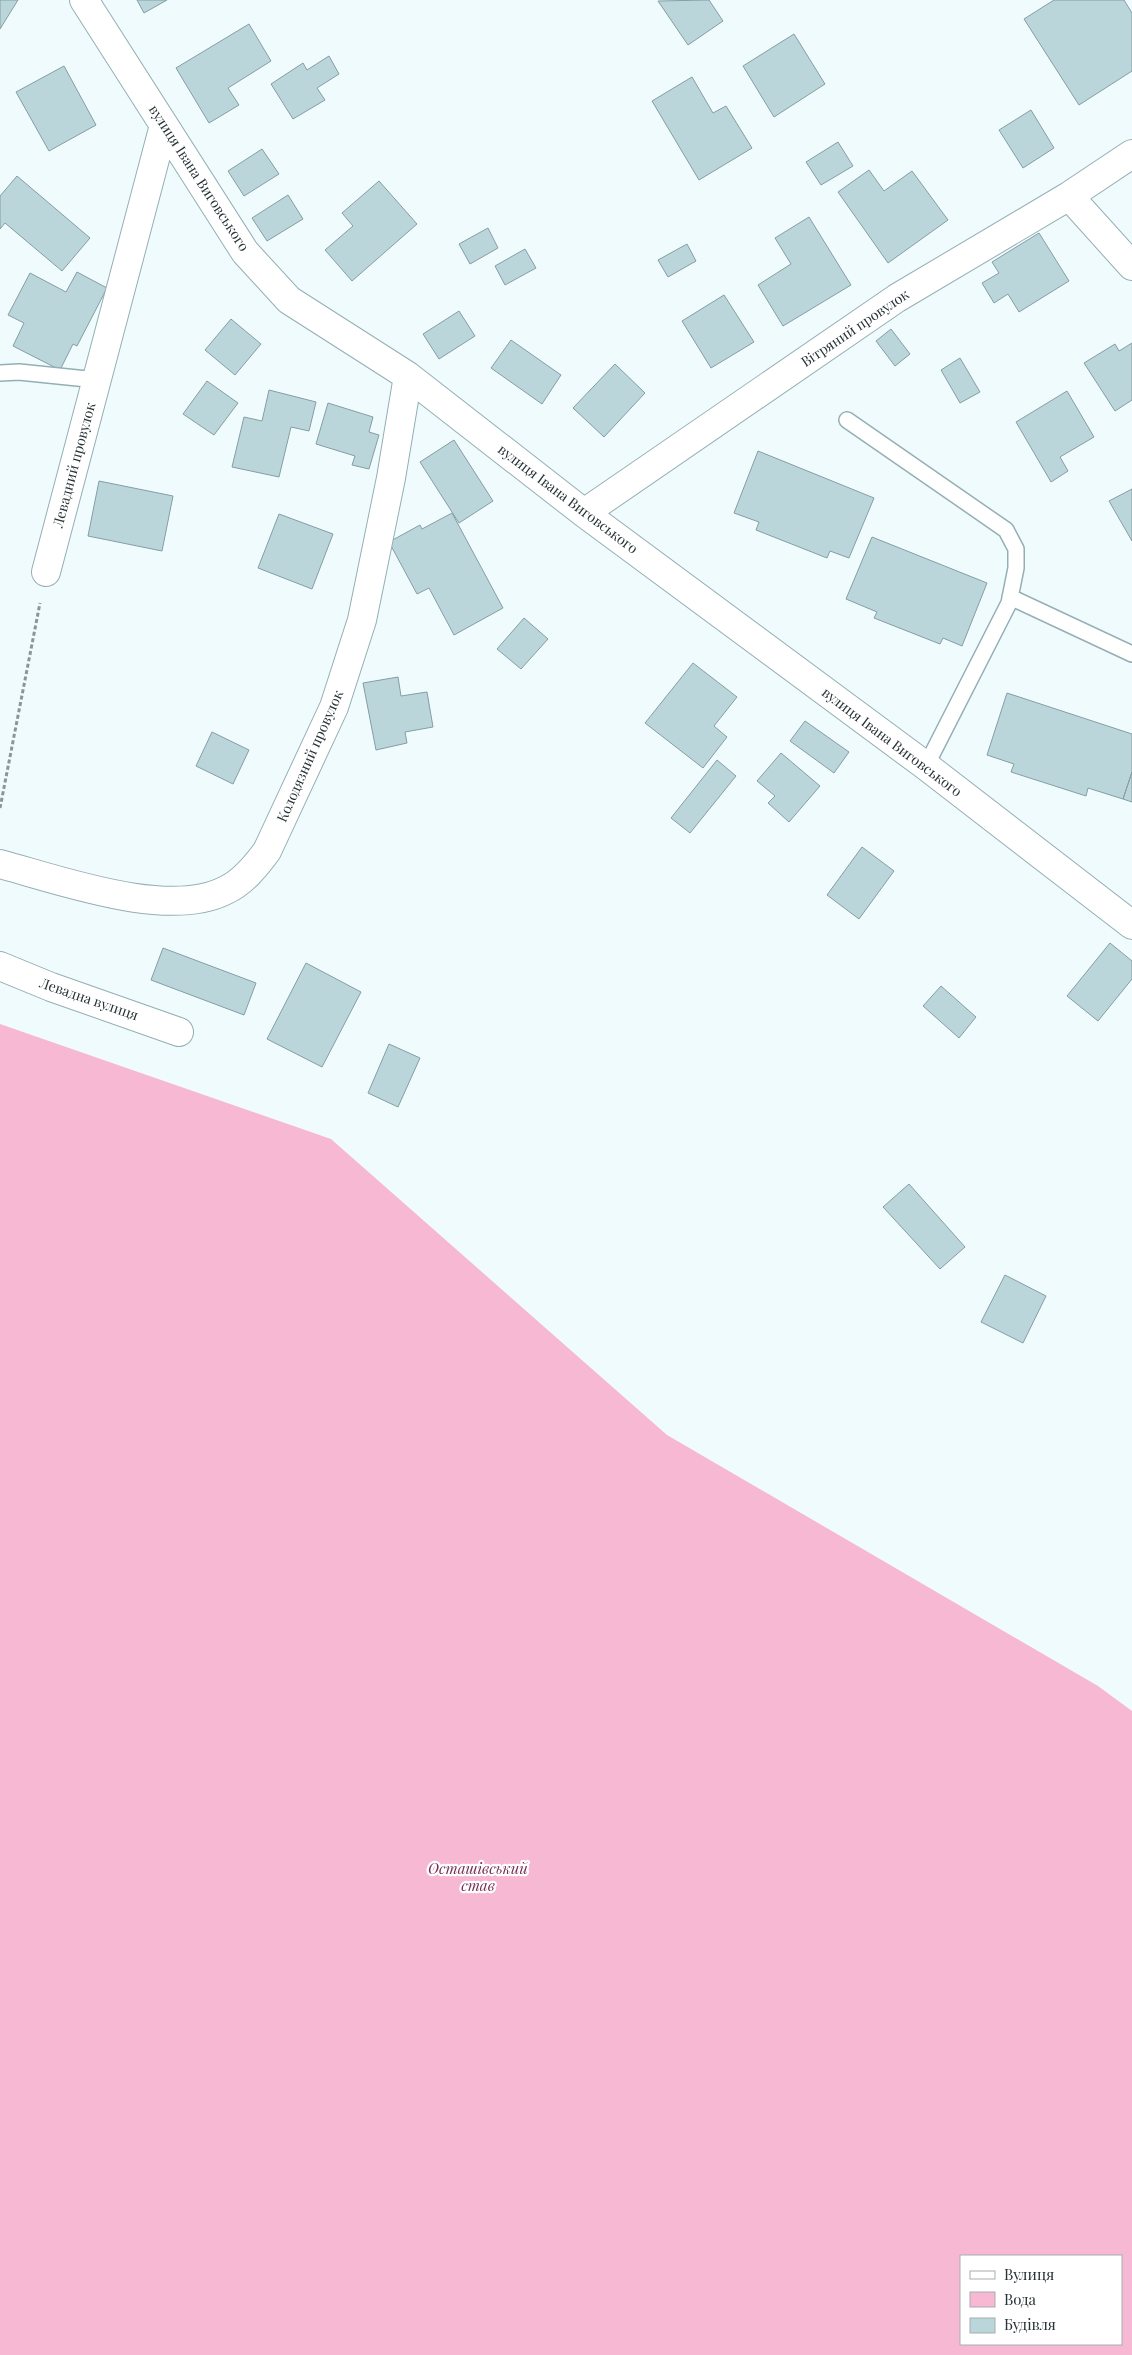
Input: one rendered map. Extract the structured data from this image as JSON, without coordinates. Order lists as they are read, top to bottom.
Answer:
{
  "streets": {
    "street": [
      "вулиця Івана Виговського",
      "Вітряний провулок",
      "Левадний провулок",
      "Колодязний провулок",
      "Левадна вулиця"
    ]
  },
  "crossings": [
    ["вулиця Івана Виговського", "Вітряний провулок"],
    ["вулиця Івана Виговського", "Левадний провулок"],
    ["вулиця Івана Виговського", "Колодязний провулок"]
  ],
  "water": ["Осташівський став"],
  "legend": ["Вулиця", "Вода", "Будівля"]
}
